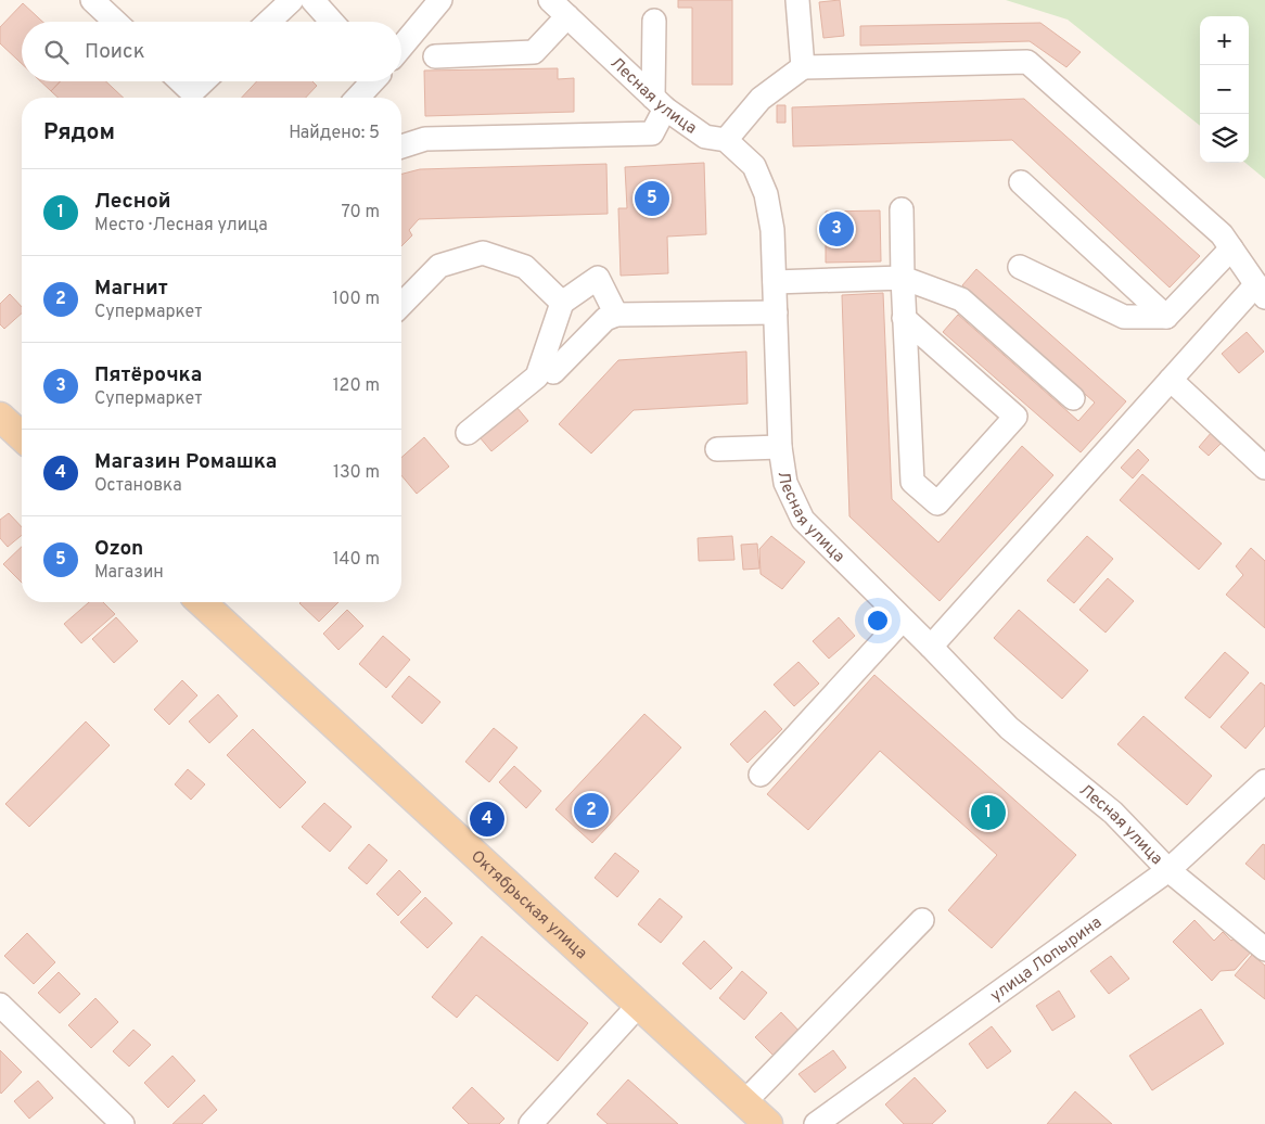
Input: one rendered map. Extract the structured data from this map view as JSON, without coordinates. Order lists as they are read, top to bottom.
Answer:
{
  "streets": {
    "main road": ["Октябрьская улица"],
    "street": ["Лесная улица", "улица Лопырина"]
  },
  "crossings": [
    ["Лесная улица", "улица Лопырина"]
  ],
  "page": {
    "map_buttons": ["+", "−"],
    "search": "Поиск",
    "heading": ["Рядом", "Найдено: 5"],
    "list": [
      {
        "mark": "1",
        "name": "Лесной",
        "note": "Место · Лесная улица",
        "value": "70 m"
      },
      {
        "mark": "2",
        "name": "Магнит",
        "note": "Супермаркет",
        "value": "100 m"
      },
      {
        "mark": "3",
        "name": "Пятёрочка",
        "note": "Супермаркет",
        "value": "120 m"
      },
      {
        "mark": "4",
        "name": "Магазин Ромашка",
        "note": "Остановка",
        "value": "130 m"
      },
      {
        "mark": "5",
        "name": "Ozon",
        "note": "Магазин",
        "value": "140 m"
      }
    ],
    "pins": [
      "5",
      "3",
      "2",
      "1",
      "4"
    ]
  }
}
